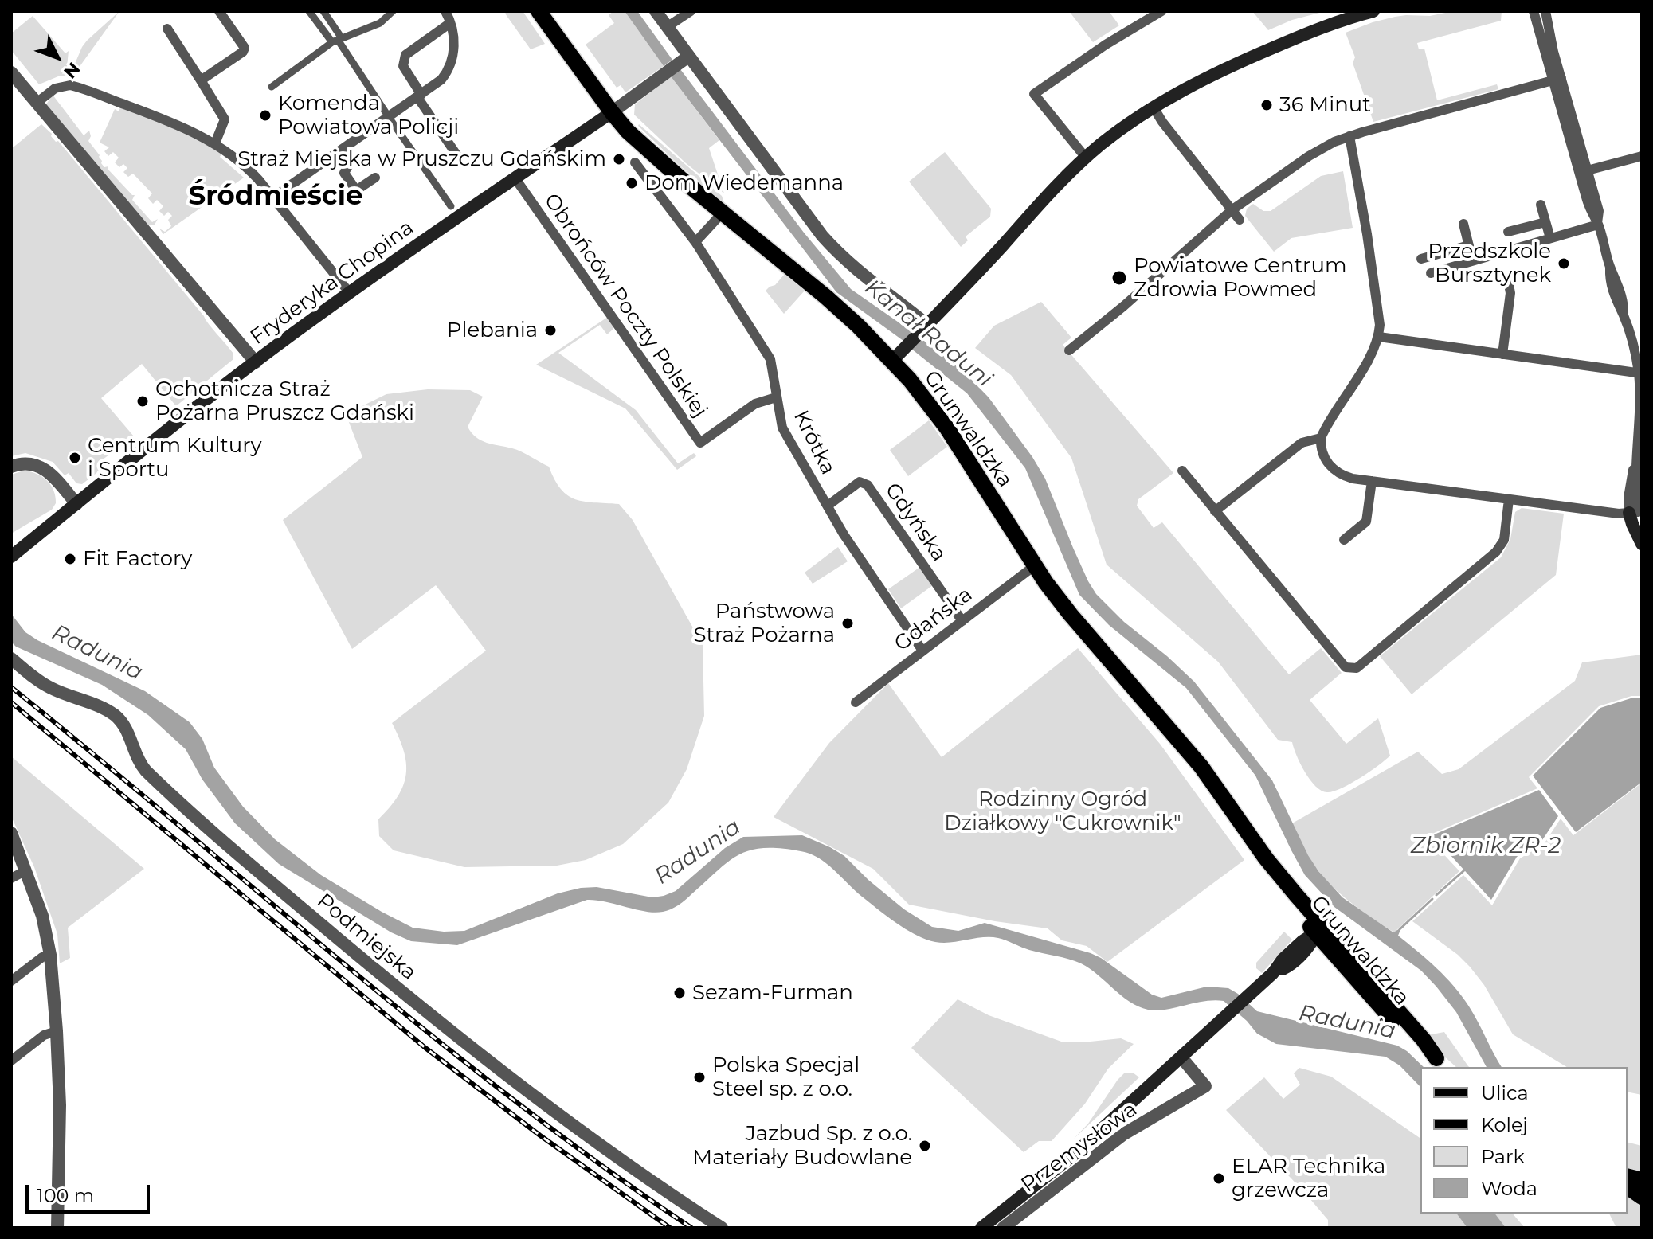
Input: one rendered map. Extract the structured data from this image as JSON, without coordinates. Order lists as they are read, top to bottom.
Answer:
{
  "streets": {
    "main road": ["Fryderyka Chopina", "Grunwaldzka"],
    "street": [
      "Obrońców Poczty Polskiej",
      "Krótka",
      "Gdyńska",
      "Gdańska",
      "Podmiejska",
      "Przemysłowa"
    ]
  },
  "crossings": [
    ["Fryderyka Chopina", "Obrońców Poczty Polskiej"],
    ["Fryderyka Chopina", "Grunwaldzka"],
    ["Obrońców Poczty Polskiej", "Krótka"],
    ["Grunwaldzka", "Gdańska"],
    ["Krótka", "Gdyńska"],
    ["Krótka", "Gdańska"],
    ["Gdyńska", "Gdańska"]
  ],
  "districts": ["Śródmieście"],
  "water": ["Kanał Raduni", "Radunia", "Zbiornik ZR-2"],
  "parks": ["Rodzinny Ogród Działkowy \"Cukrownik\""],
  "places": [
    "36 Minut",
    "Komenda Powiatowa Policji",
    "Straż Miejska w Pruszczu Gdańskim",
    "Dom Wiedemanna",
    "Przedszkole Bursztynek",
    "Powiatowe Centrum Zdrowia Powmed",
    "Plebania",
    "Ochotnicza Straż Pożarna Pruszcz Gdański",
    "Centrum Kultury i Sportu",
    "Fit Factory",
    "Państwowa Straż Pożarna",
    "Sezam-Furman",
    "Polska Specjal Steel sp. z o.o.",
    "Jazbud Sp. z o.o. Materiały Budowlane",
    "ELAR Technika grzewcza"
  ],
  "legend": [
    "Ulica",
    "Kolej",
    "Park",
    "Woda"
  ],
  "scale_bar": "100 m",
  "north": "bottom right"
}
